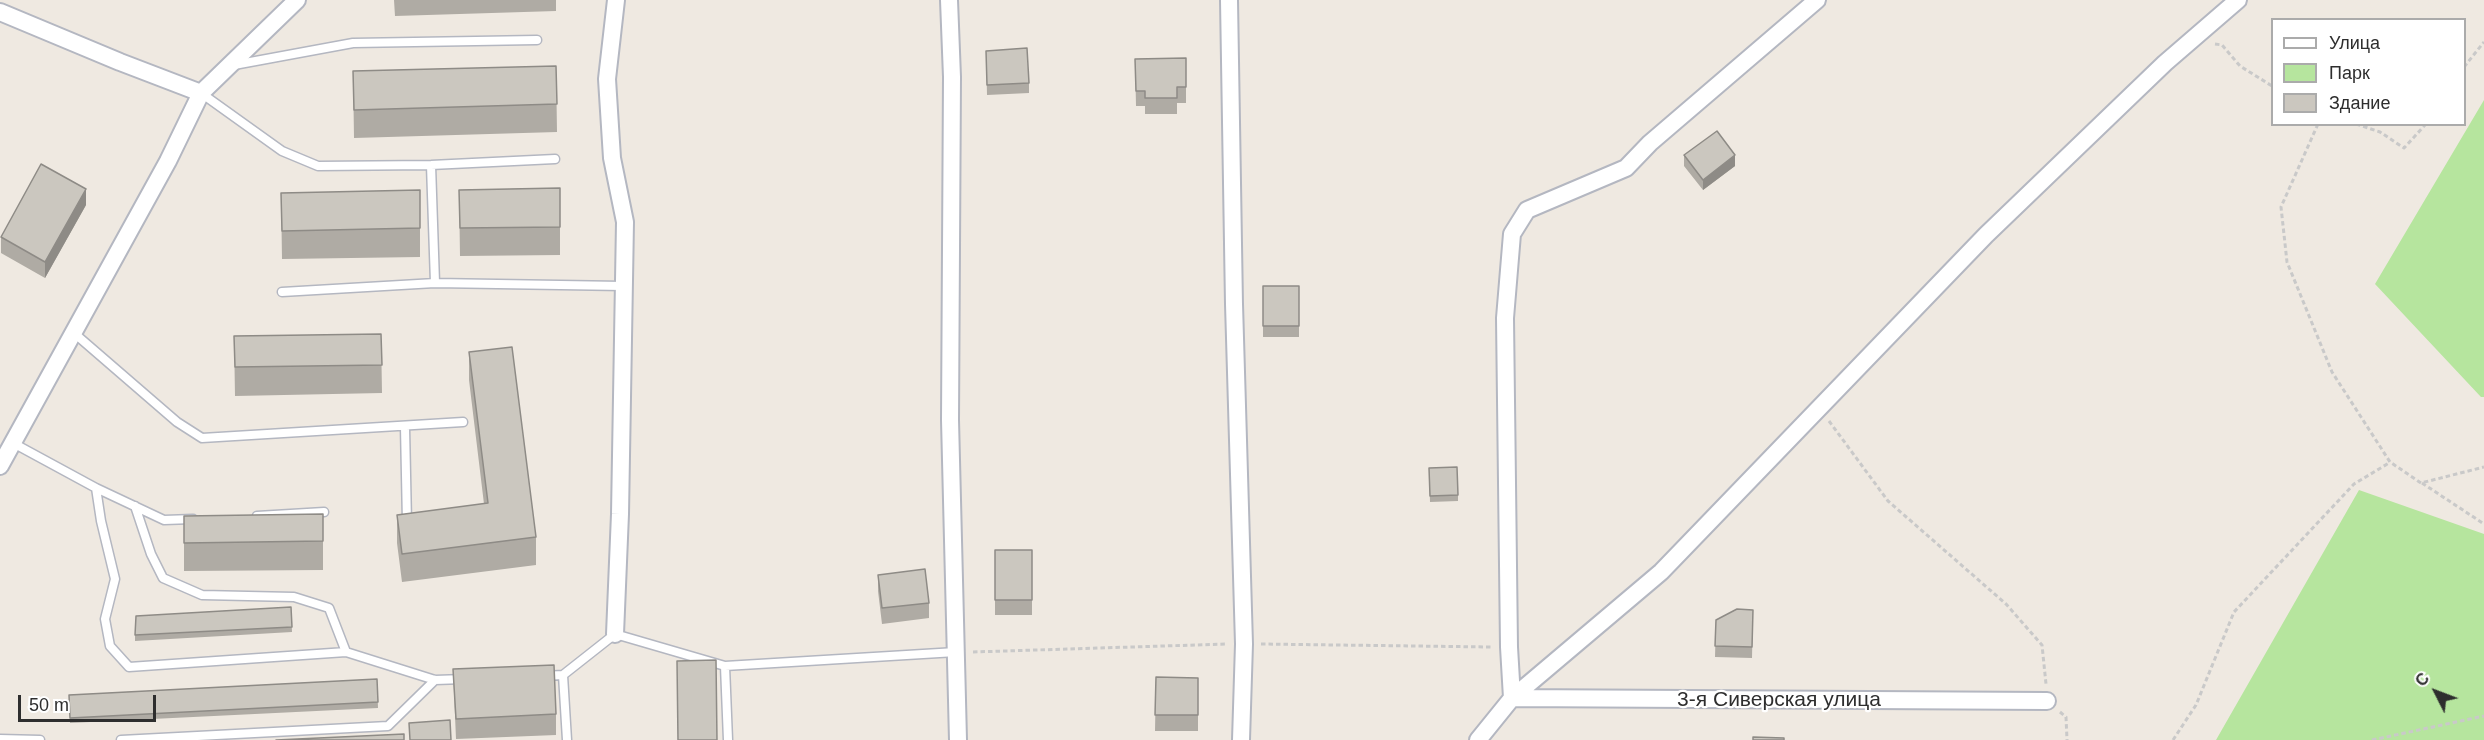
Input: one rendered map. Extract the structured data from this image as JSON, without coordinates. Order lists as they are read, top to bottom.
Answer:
{
  "streets": {
    "street": ["3-я Сиверская улица"]
  },
  "legend": ["Улица", "Парк", "Здание"],
  "scale_bar": "50 m",
  "north": "top left"
}
